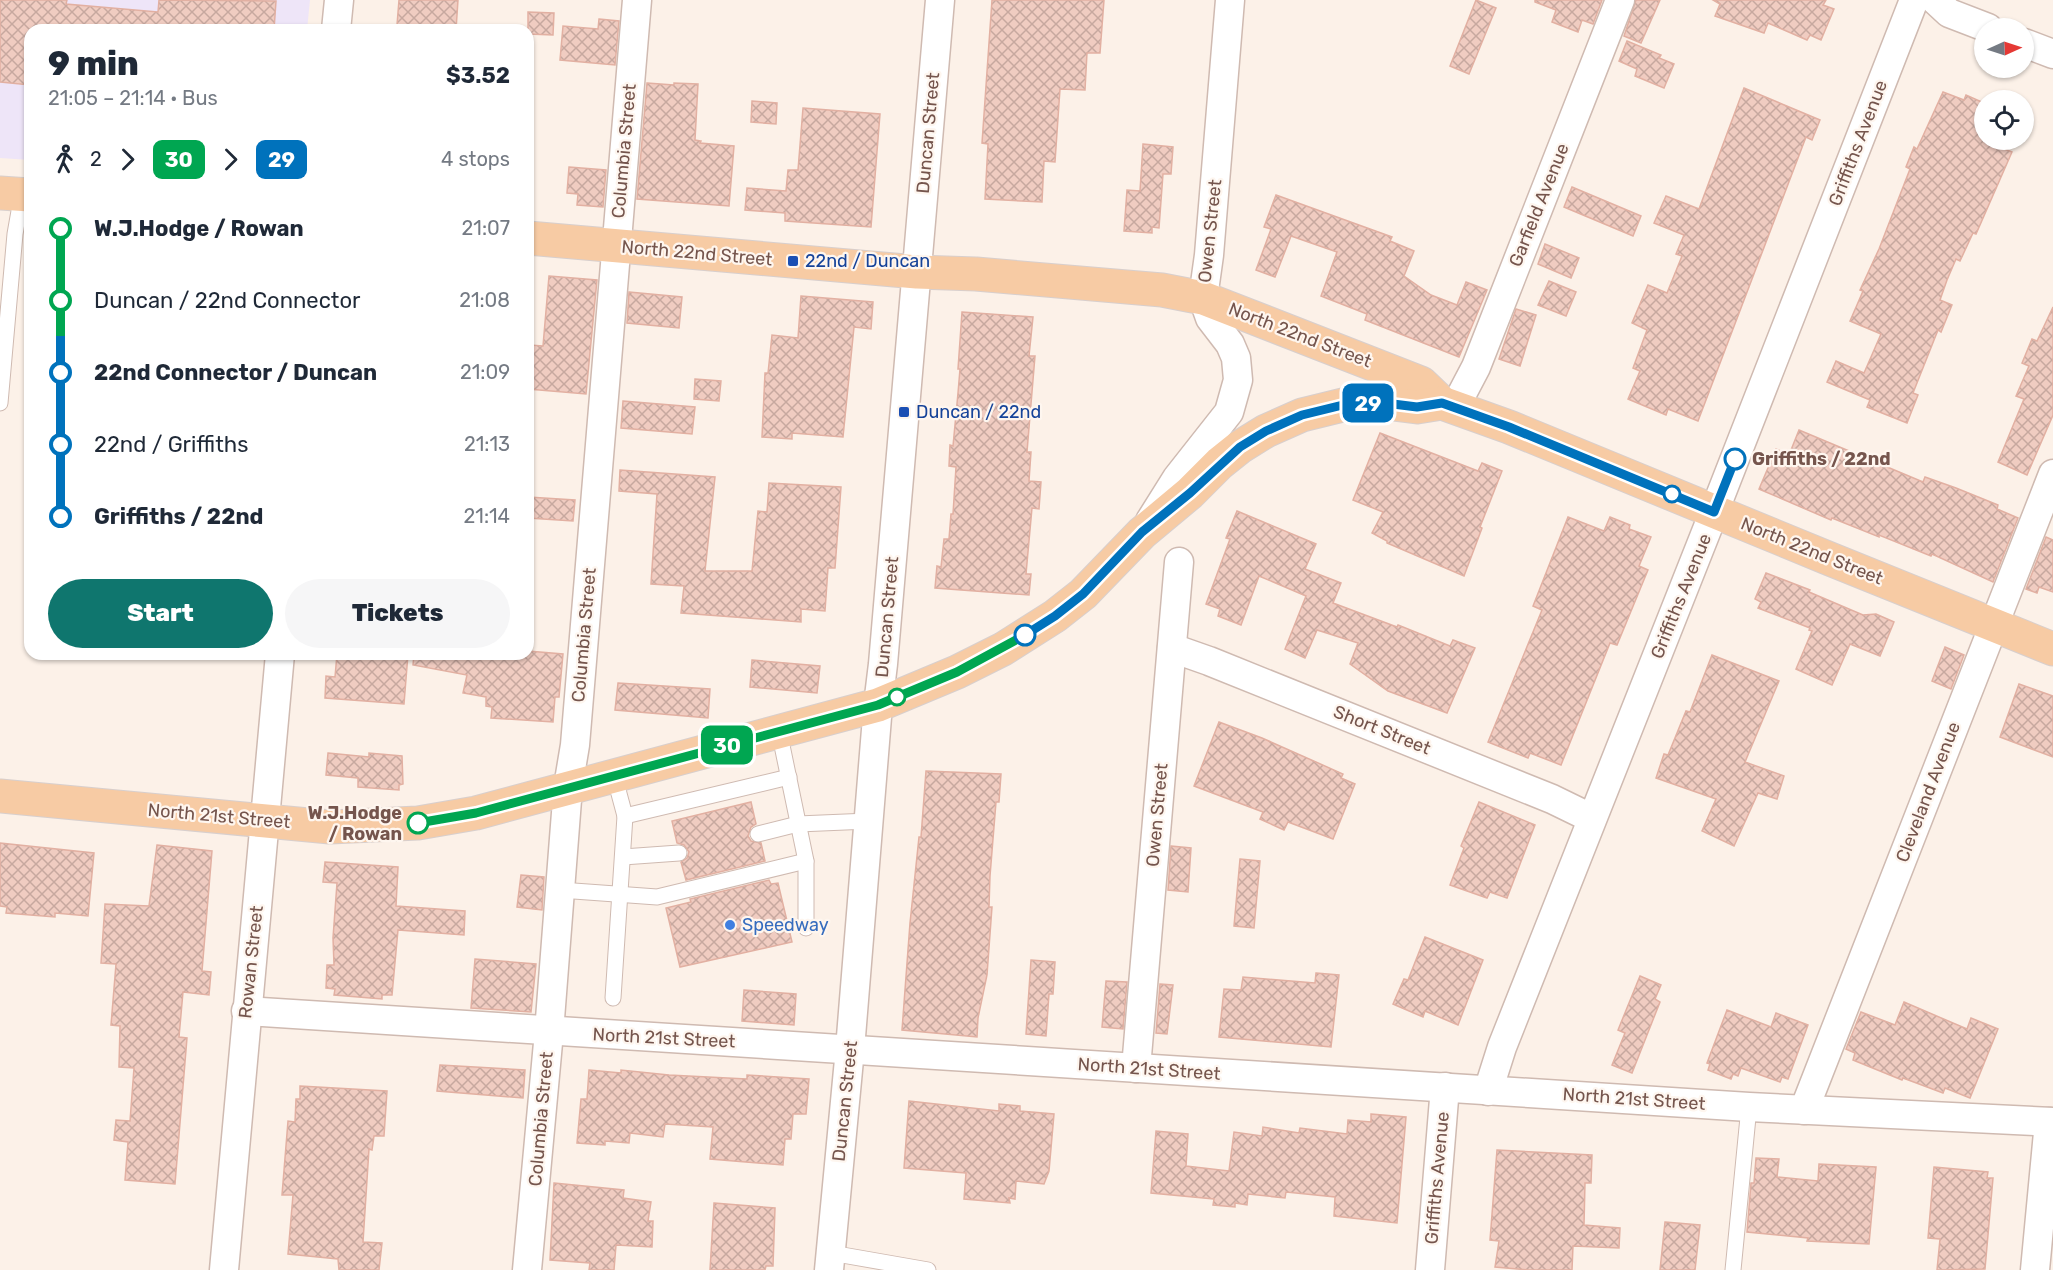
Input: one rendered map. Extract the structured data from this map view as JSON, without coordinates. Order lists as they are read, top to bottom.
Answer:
{
  "streets": {
    "main road": ["North 22nd Street", "North 21st Street"],
    "street": [
      "Duncan Street",
      "Griffiths Avenue",
      "Columbia Street",
      "Garfield Avenue",
      "Owen Street",
      "Short Street",
      "Cleveland Avenue",
      "Rowan Street"
    ]
  },
  "crossings": [
    ["Duncan Street", "North 22nd Street"],
    ["Duncan Street", "North 21st Street"],
    ["Griffiths Avenue", "North 22nd Street"],
    ["Griffiths Avenue", "Short Street"],
    ["Griffiths Avenue", "North 21st Street"],
    ["Columbia Street", "North 22nd Street"],
    ["Columbia Street", "North 21st Street"],
    ["Garfield Avenue", "North 22nd Street"],
    ["Garfield Avenue", "North 21st Street"],
    ["Owen Street", "North 22nd Street"],
    ["Owen Street", "Short Street"],
    ["Owen Street", "North 21st Street"],
    ["North 22nd Street", "Cleveland Avenue"],
    ["North 22nd Street", "North 21st Street"],
    ["Cleveland Avenue", "North 21st Street"],
    ["North 21st Street", "Rowan Street"]
  ],
  "places": {
    "transit": ["22nd / Duncan", "Duncan / 22nd"],
    "other": ["Griffiths / 22nd", "W.J.Hodge / Rowan", "Speedway"]
  },
  "lines": ["bus line 29", "bus line 30"],
  "north": "right",
  "page": {
    "on_map": ["30", "29"],
    "heading": ["9 min", "21:05 – 21:14 · Bus", "$3.52"],
    "legs": [
      "2",
      "30",
      "29",
      "4 stops"
    ],
    "list": [
      {
        "name": "W.J.Hodge / Rowan",
        "value": "21:07"
      },
      {
        "name": "Duncan / 22nd Connector",
        "value": "21:08"
      },
      {
        "name": "22nd Connector / Duncan",
        "value": "21:09"
      },
      {
        "name": "22nd / Griffiths",
        "value": "21:13"
      },
      {
        "name": "Griffiths / 22nd",
        "value": "21:14"
      }
    ],
    "buttons": ["Start", "Tickets"]
  }
}
